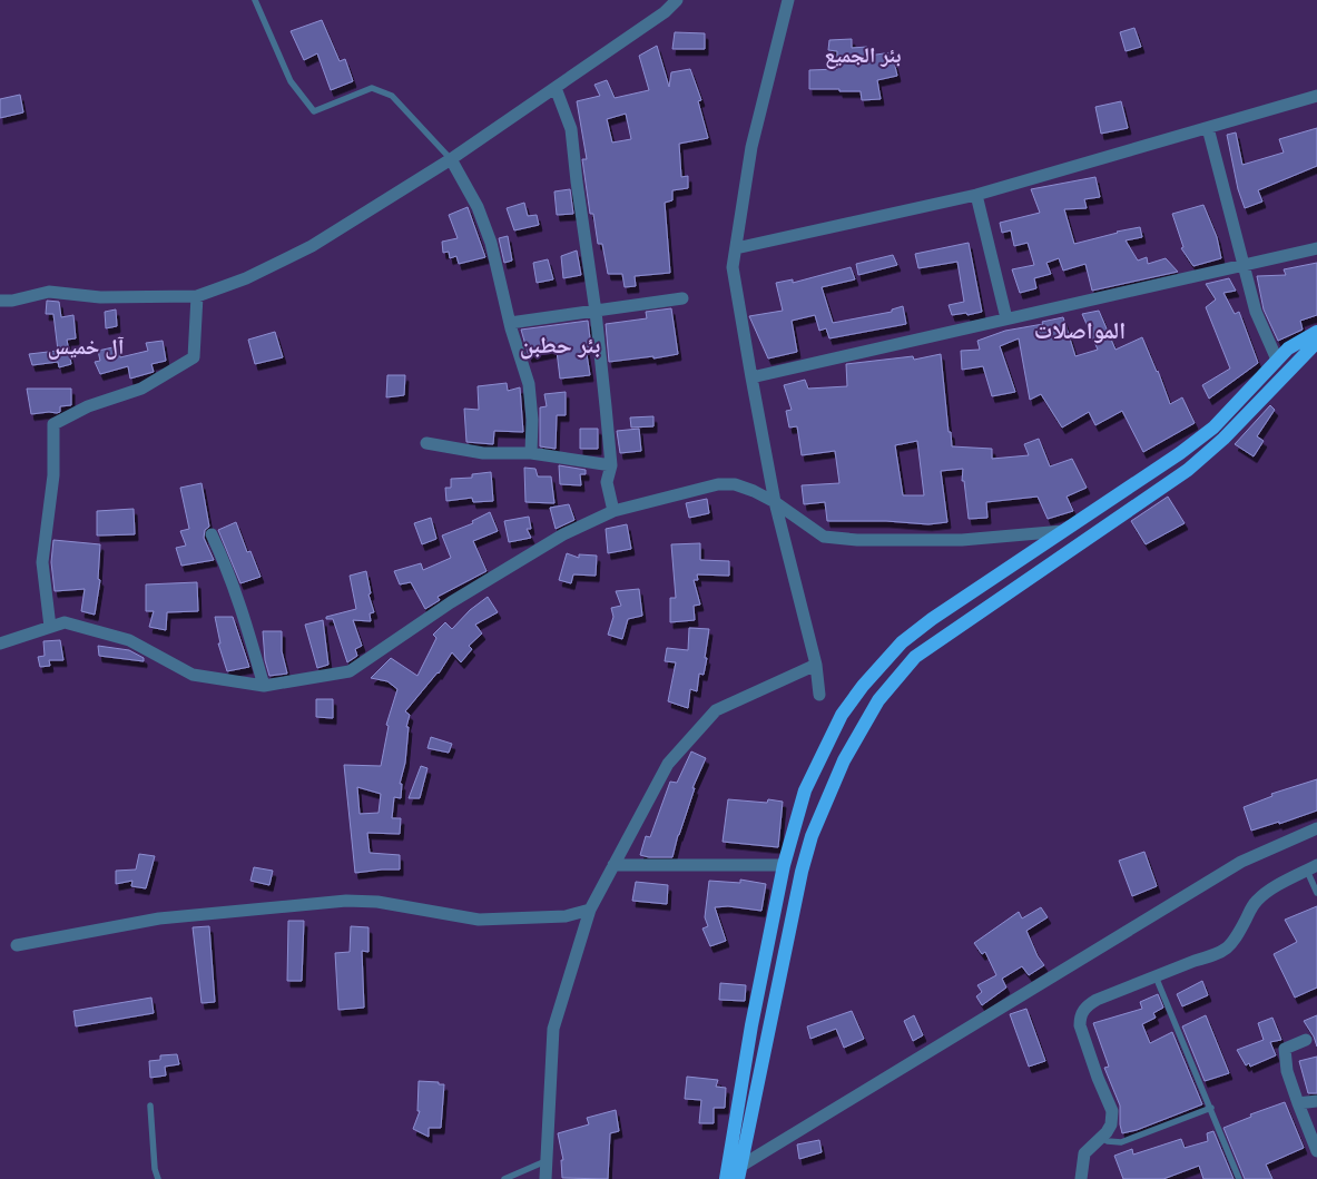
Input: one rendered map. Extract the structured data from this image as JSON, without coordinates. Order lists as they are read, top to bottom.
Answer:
{
  "districts": [
    "بئر الجميع",
    "المواصلات",
    "بئر حطبن",
    "آل خميس"
  ]
}
